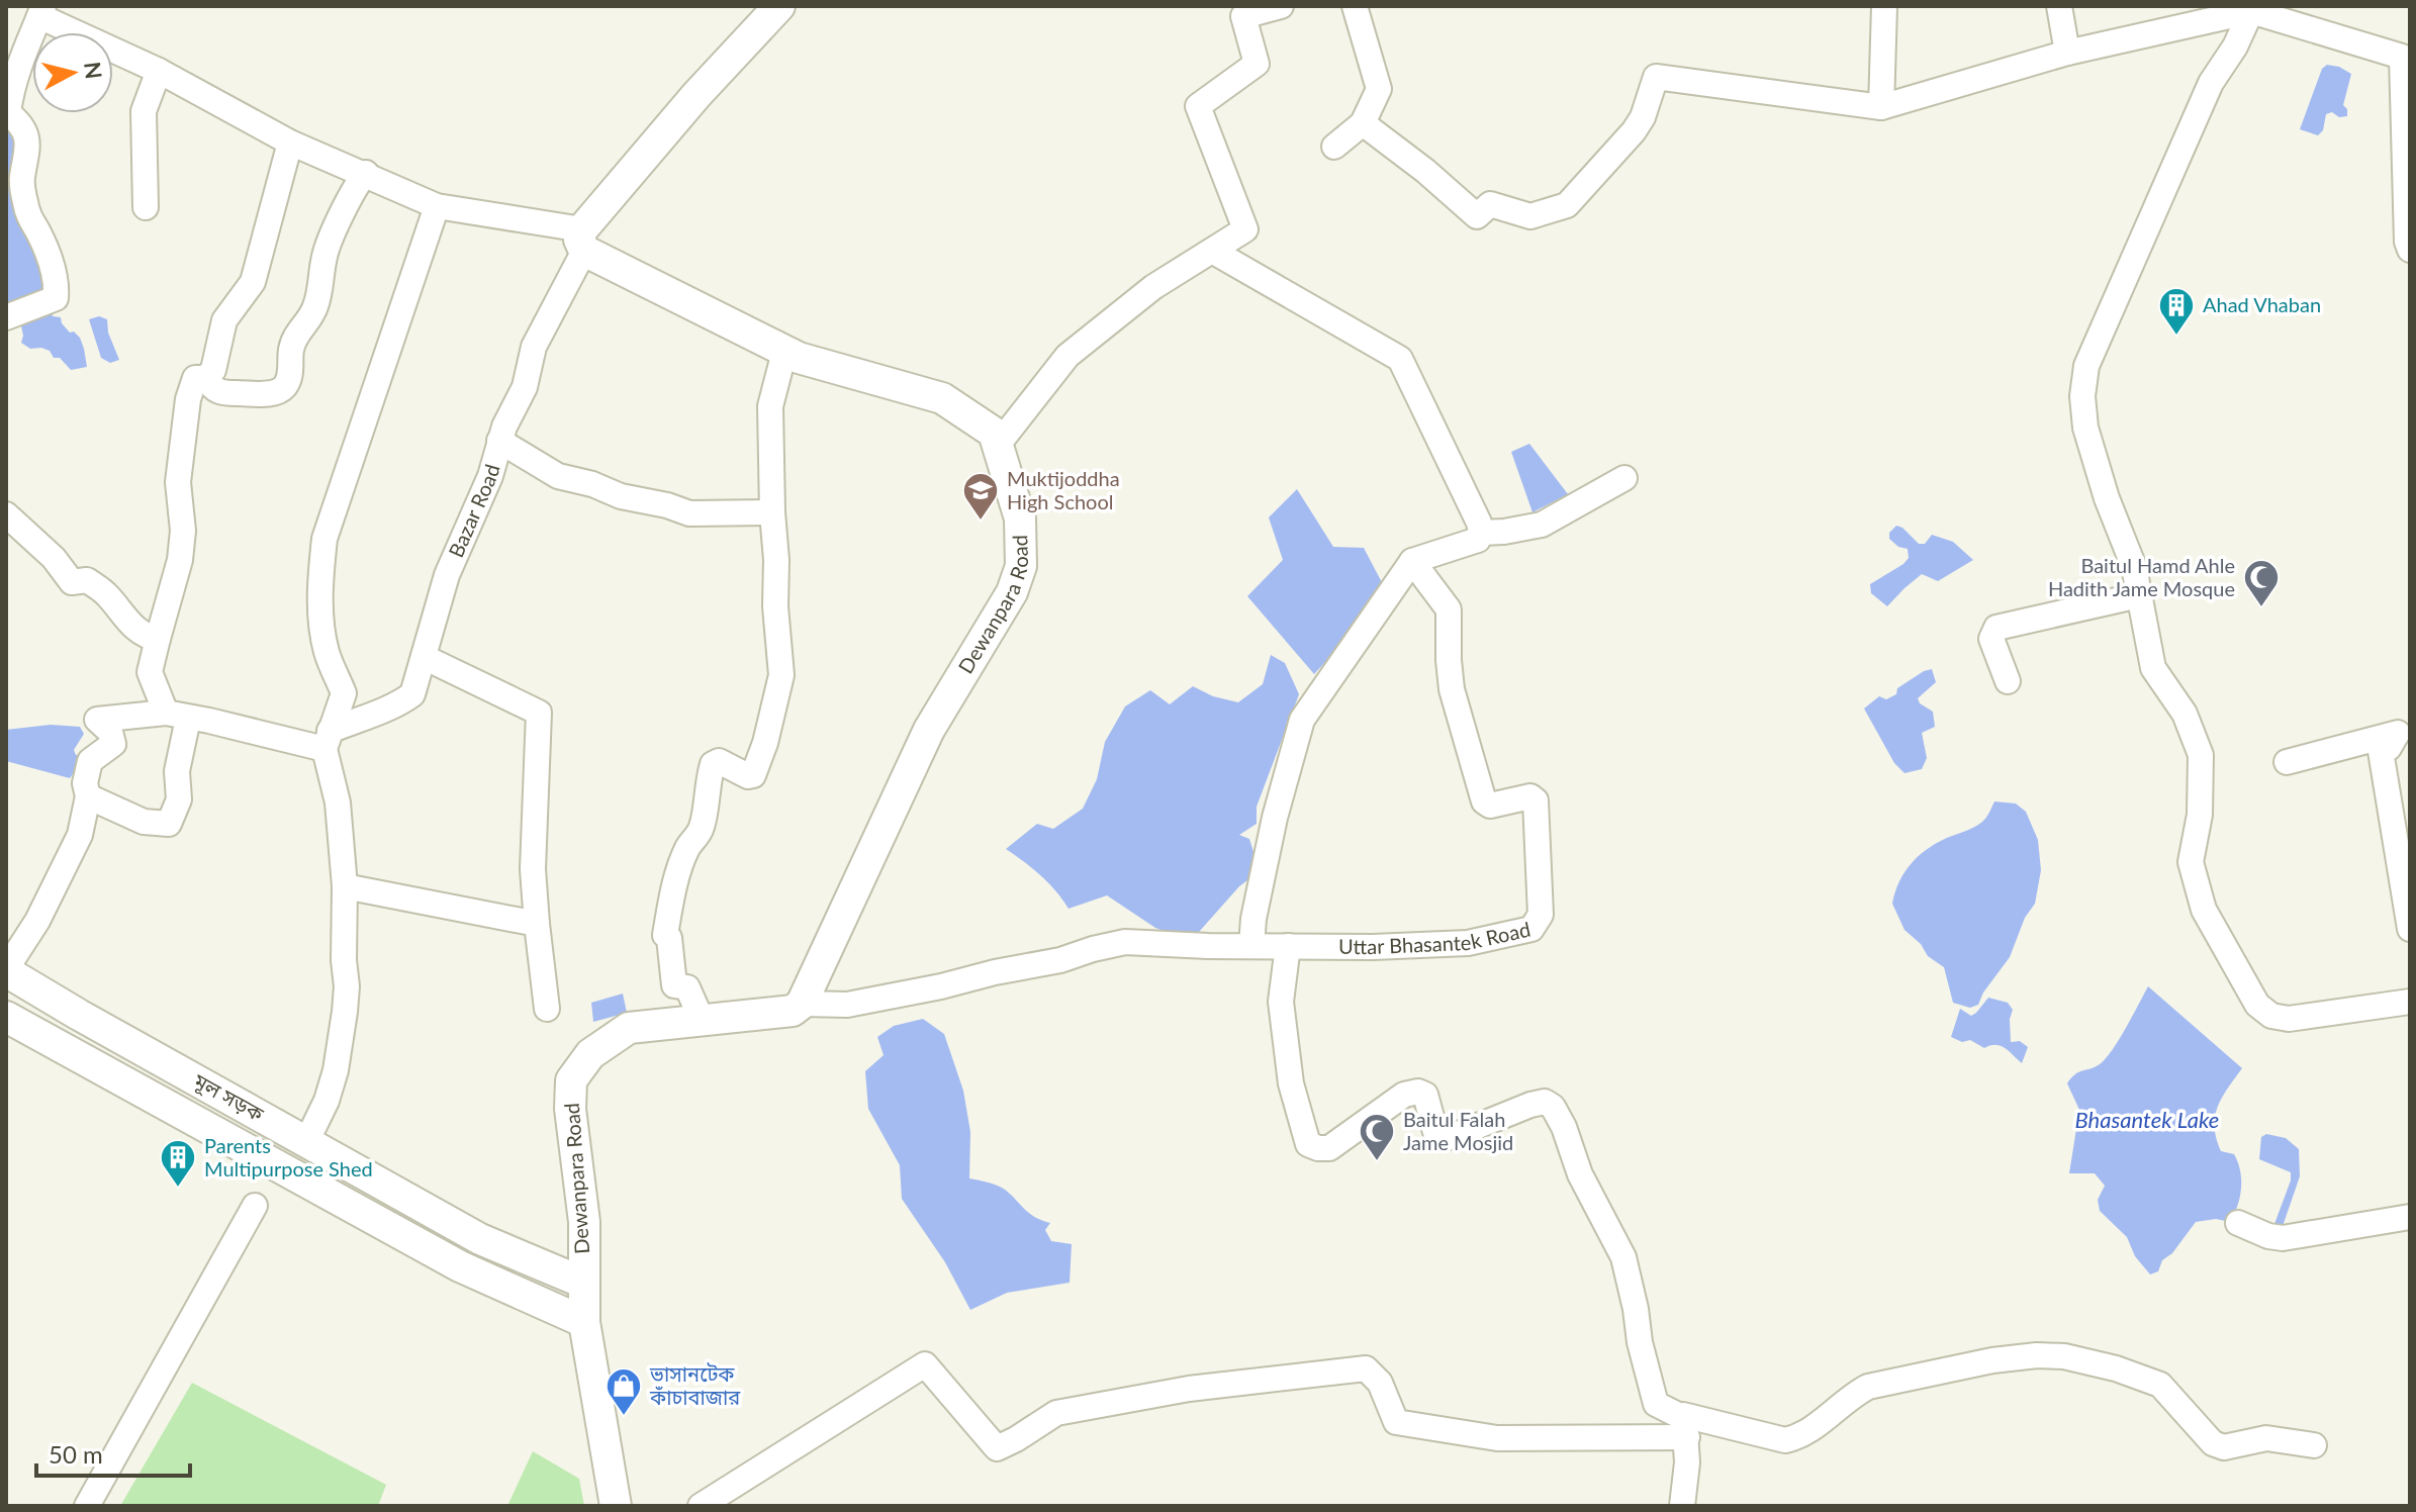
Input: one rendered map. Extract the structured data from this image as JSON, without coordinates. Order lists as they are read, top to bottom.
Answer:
{
  "streets": {
    "street": [
      "Bazar Road",
      "Dewanpara Road",
      "Uttar Bhasantek Road",
      "মূল সড়ক"
    ]
  },
  "crossings": [
    ["Bazar Road", "Dewanpara Road"],
    ["Dewanpara Road", "Uttar Bhasantek Road"],
    ["Dewanpara Road", "মূল সড়ক"]
  ],
  "water": ["Bhasantek Lake"],
  "places": {
    "building": ["Ahad Vhaban", "Parents Multipurpose Shed"],
    "school or university": ["Muktijoddha High School"],
    "mosque": ["Baitul Hamd Ahle Hadith Jame Mosque", "Baitul Falah Jame Mosjid"],
    "shop": ["ভাসানটেক কাঁচাবাজার"]
  },
  "scale_bar": "50 m",
  "north": "right"
}
